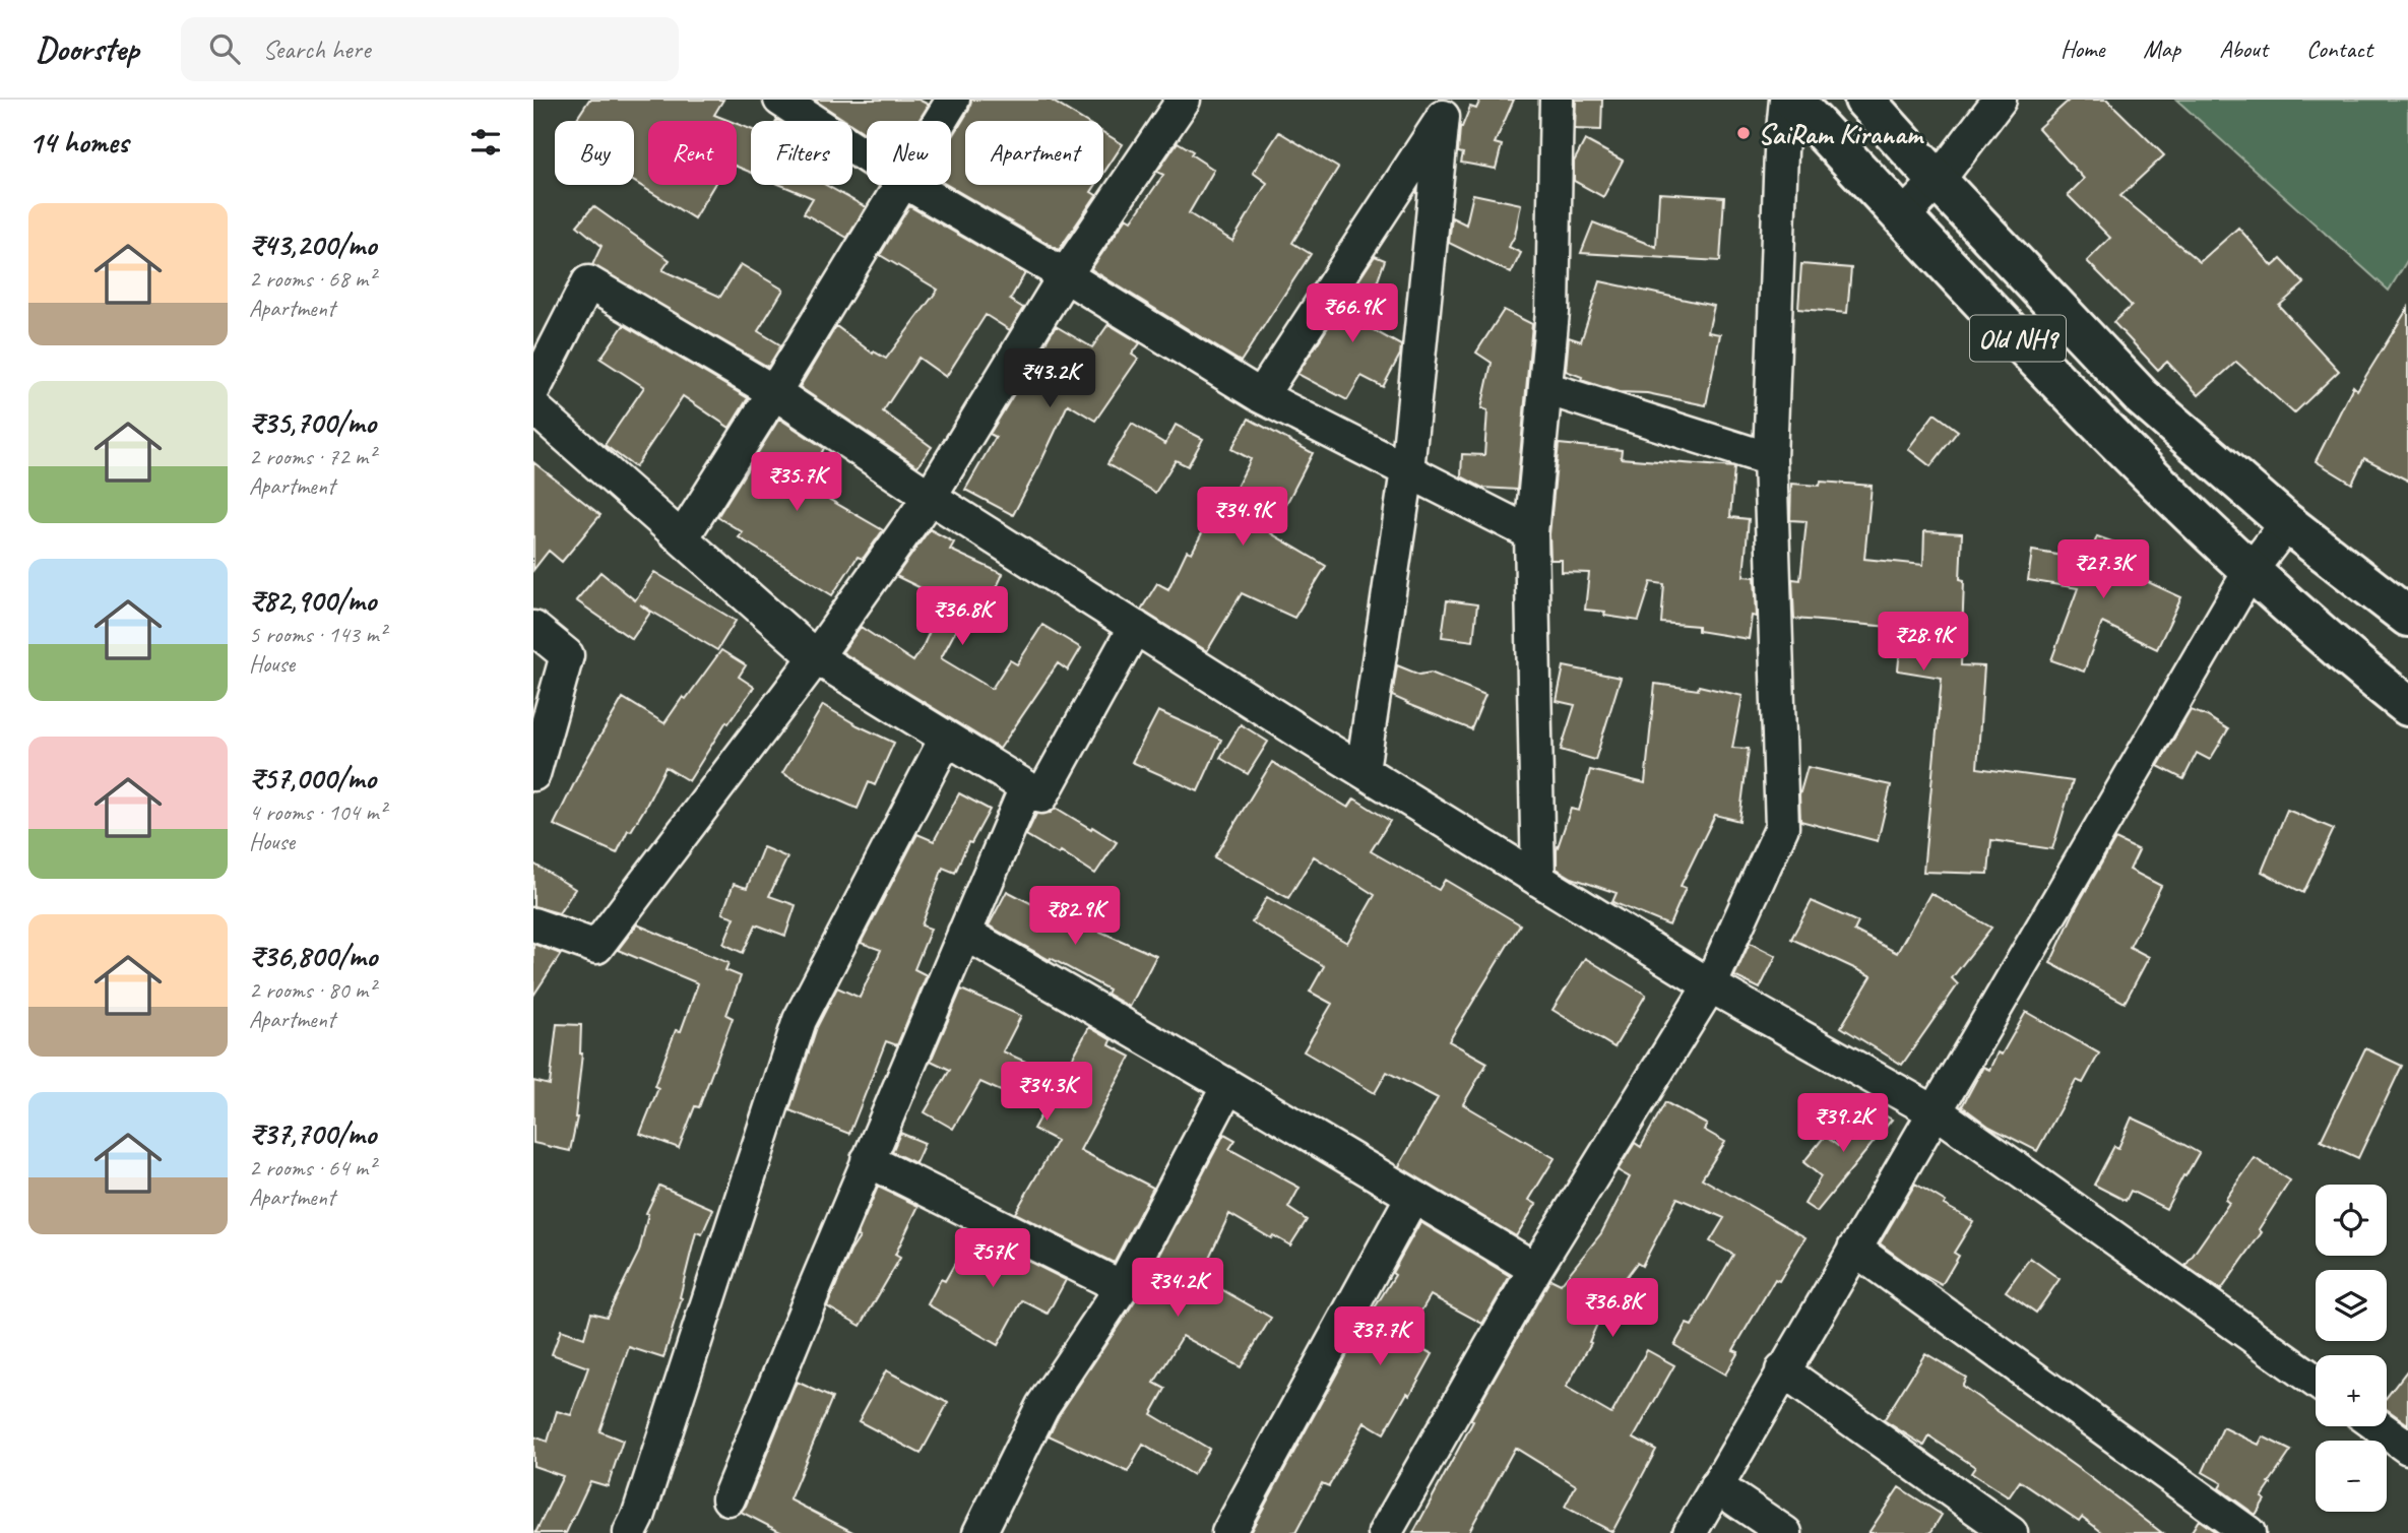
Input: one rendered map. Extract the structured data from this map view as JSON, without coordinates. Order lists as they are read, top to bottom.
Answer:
{
  "streets": {
    "main road": ["Old NH9"]
  },
  "places": ["SaiRam Kiranam"],
  "page": {
    "header": "Doorstep",
    "search": "Search here",
    "nav": [
      "Home",
      "Map",
      "About",
      "Contact"
    ],
    "heading": "14 homes",
    "chip": [
      "Buy",
      "Rent",
      "Filters",
      "New",
      "Apartment"
    ],
    "list": [
      {
        "name": "₹43,200/mo",
        "note": "2 rooms · 68 m² · Apartment"
      },
      {
        "name": "₹35,700/mo",
        "note": "2 rooms · 72 m² · Apartment"
      },
      {
        "name": "₹82,900/mo",
        "note": "5 rooms · 143 m² · House"
      },
      {
        "name": "₹57,000/mo",
        "note": "4 rooms · 104 m² · House"
      },
      {
        "name": "₹36,800/mo",
        "note": "2 rooms · 80 m² · Apartment"
      },
      {
        "name": "₹37,700/mo",
        "note": "2 rooms · 64 m² · Apartment"
      }
    ],
    "price": [
      "₹66.9K",
      "₹43.2K",
      "₹35.7K",
      "₹34.9K",
      "₹27.3K",
      "₹36.8K",
      "₹28.9K",
      "₹82.9K",
      "₹34.3K",
      "₹39.2K",
      "₹57K",
      "₹34.2K",
      "₹36.8K",
      "₹37.7K"
    ],
    "map_buttons": ["+", "−"]
  }
}
